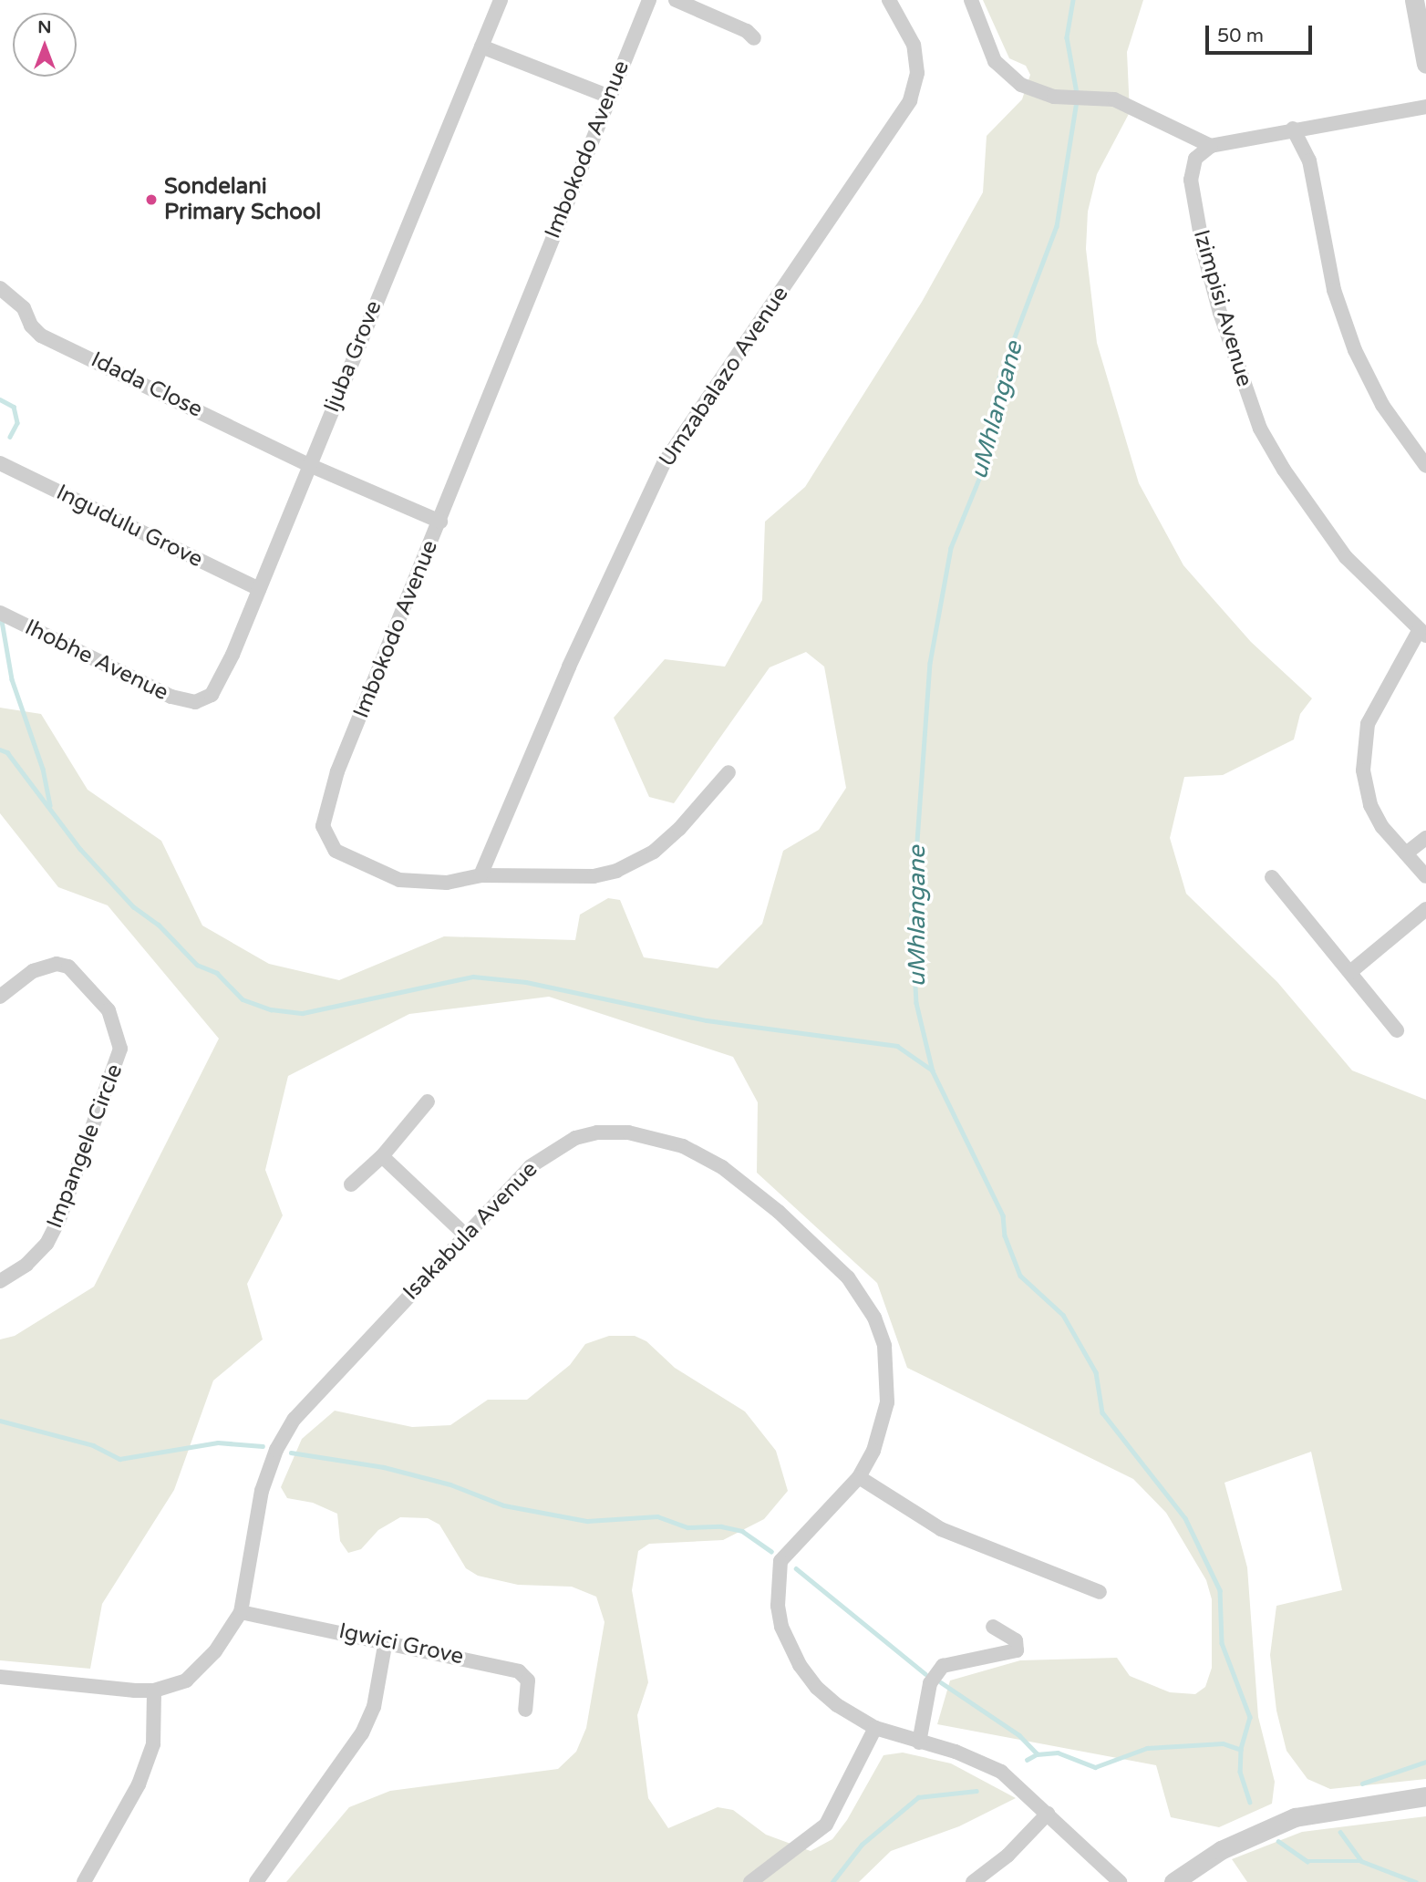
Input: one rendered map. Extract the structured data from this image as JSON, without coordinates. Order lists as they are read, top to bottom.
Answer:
{
  "streets": {
    "street": [
      "Imbokodo Avenue",
      "Izimpisi Avenue",
      "Ijuba Grove",
      "Umzabalazo Avenue",
      "Idada Close",
      "Ingudulu Grove",
      "Ihobhe Avenue",
      "Impangele Circle",
      "Isakabula Avenue",
      "Igwici Grove"
    ]
  },
  "crossings": [
    ["Imbokodo Avenue", "Umzabalazo Avenue"],
    ["Imbokodo Avenue", "Idada Close"],
    ["Ijuba Grove", "Idada Close"],
    ["Ijuba Grove", "Ingudulu Grove"],
    ["Ijuba Grove", "Ihobhe Avenue"],
    ["Isakabula Avenue", "Igwici Grove"]
  ],
  "water": ["uMhlangane"],
  "places": ["Sondelani Primary School"],
  "scale_bar": "50 m",
  "north": "top"
}
